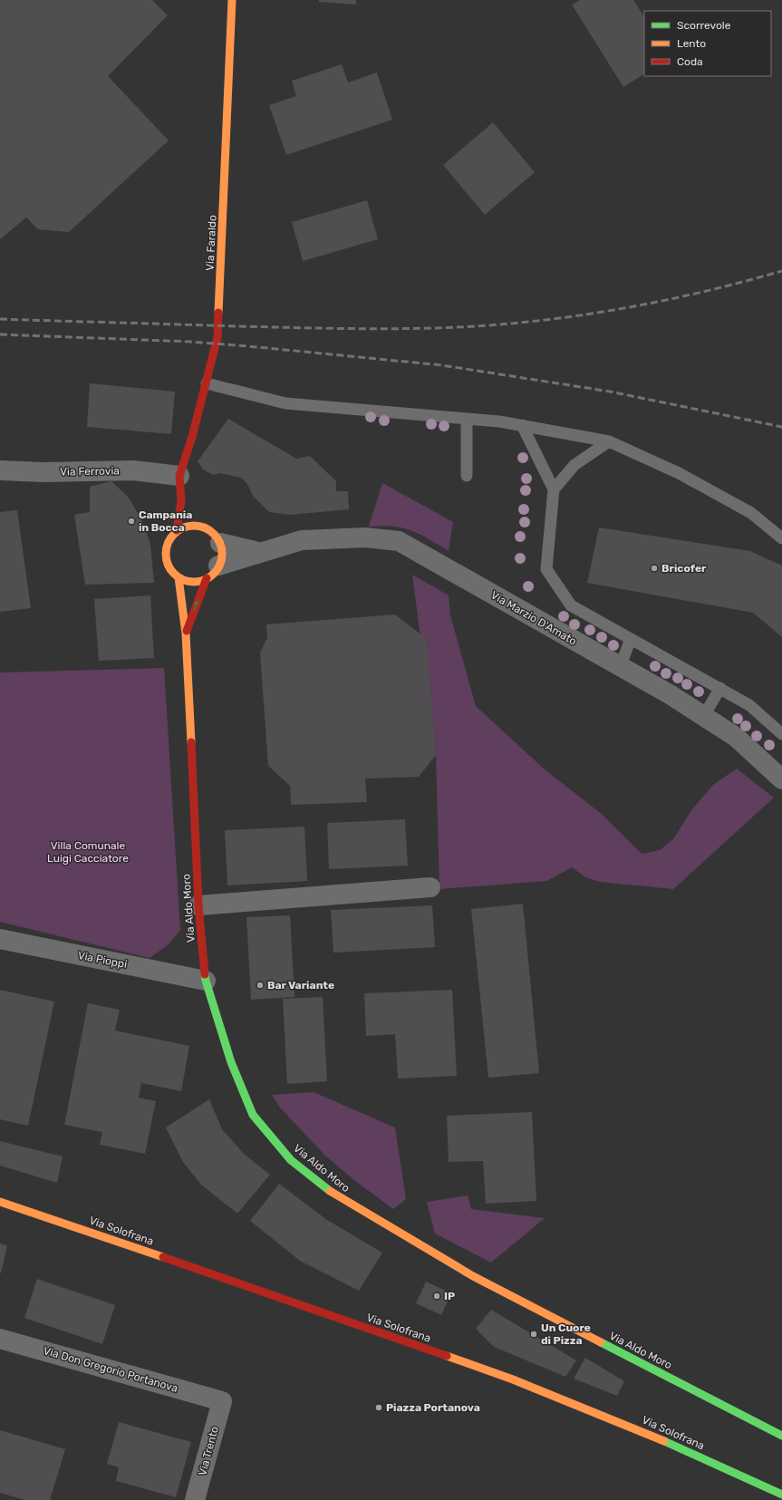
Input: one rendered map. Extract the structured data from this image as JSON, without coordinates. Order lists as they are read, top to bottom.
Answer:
{
  "streets": {
    "street": [
      "Via Faraldo",
      "Via Ferrovia",
      "Via Marzio D'Amato",
      "Via Aldo Moro",
      "Via Pioppi",
      "Via Solofrana",
      "Via Don Gregorio Portanova",
      "Via Trento"
    ]
  },
  "crossings": [
    ["Via Faraldo", "Via Ferrovia"],
    ["Via Marzio D'Amato", "Via Aldo Moro"],
    ["Via Aldo Moro", "Via Pioppi"],
    ["Via Don Gregorio Portanova", "Via Trento"]
  ],
  "parks": ["Villa Comunale Luigi Cacciatore"],
  "places": [
    "Campania in Bocca",
    "Bricofer",
    "Bar Variante",
    "IP",
    "Un Cuore di Pizza",
    "Piazza Portanova"
  ],
  "legend": ["Scorrevole", "Lento", "Coda"]
}
